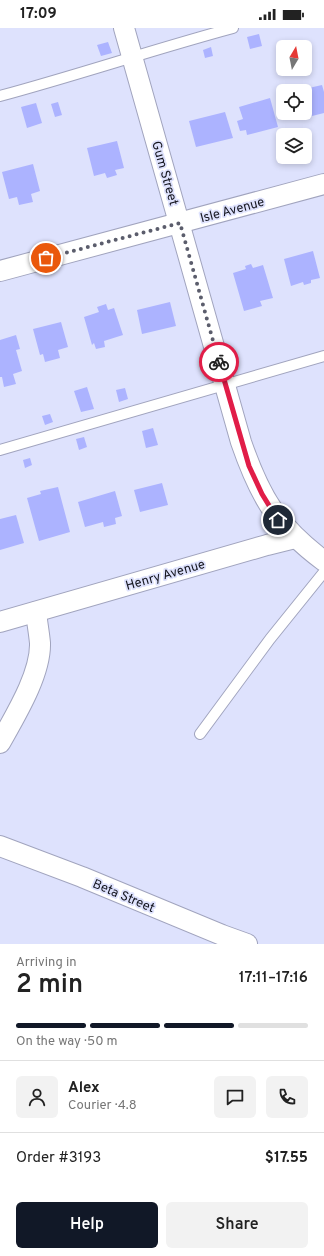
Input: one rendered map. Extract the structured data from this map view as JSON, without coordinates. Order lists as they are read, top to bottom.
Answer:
{
  "streets": {
    "street": [
      "Gum Street",
      "Isle Avenue",
      "Henry Avenue",
      "Beta Street"
    ]
  },
  "crossings": [
    ["Gum Street", "Isle Avenue"],
    ["Gum Street", "Henry Avenue"]
  ],
  "north": "top",
  "page": {
    "status": "17:09",
    "heading": ["2 min", "Arriving in", "17:11–17:16"],
    "panel": [
      "Alex",
      "Courier · 4.8",
      "Order #3193",
      "$17.55"
    ],
    "bar": "On the way · 50 m",
    "buttons": ["Help", "Share"]
  }
}
